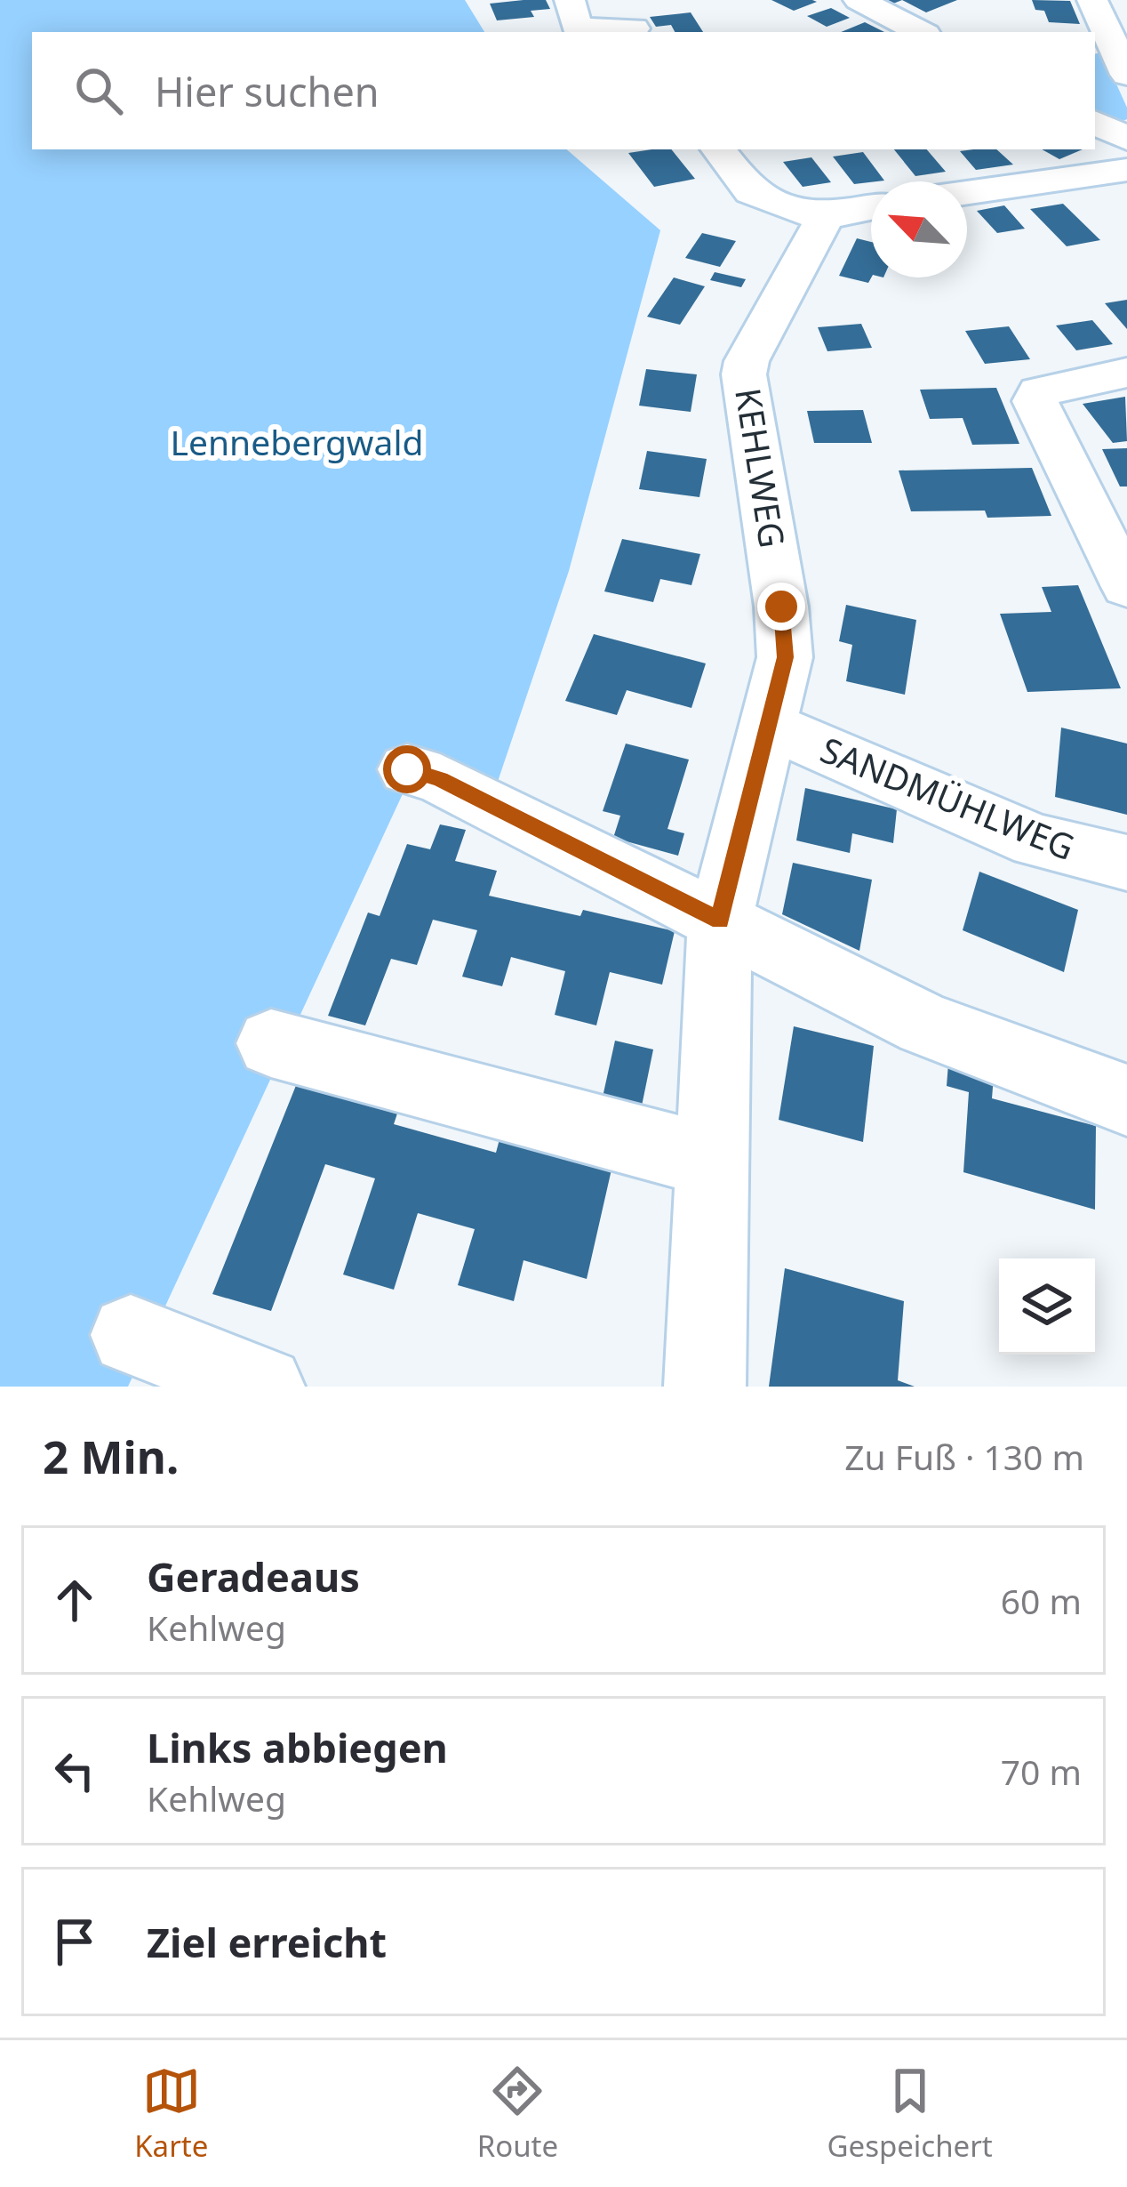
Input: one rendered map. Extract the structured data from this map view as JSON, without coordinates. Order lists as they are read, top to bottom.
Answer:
{
  "streets": {
    "street": ["KEHLWEG", "SANDMÜHLWEG"]
  },
  "crossings": [
    ["KEHLWEG", "SANDMÜHLWEG"]
  ],
  "parks": ["Lennebergwald"],
  "north": "top left",
  "page": {
    "search": "Hier suchen",
    "heading": ["2 Min.", "Zu Fuß · 130 m"],
    "list": [
      ["Geradeaus", "Kehlweg", "60 m"],
      ["Links abbiegen", "Kehlweg", "70 m"],
      "Ziel erreicht"
    ],
    "nav": ["Karte", "Route", "Gespeichert"]
  }
}
